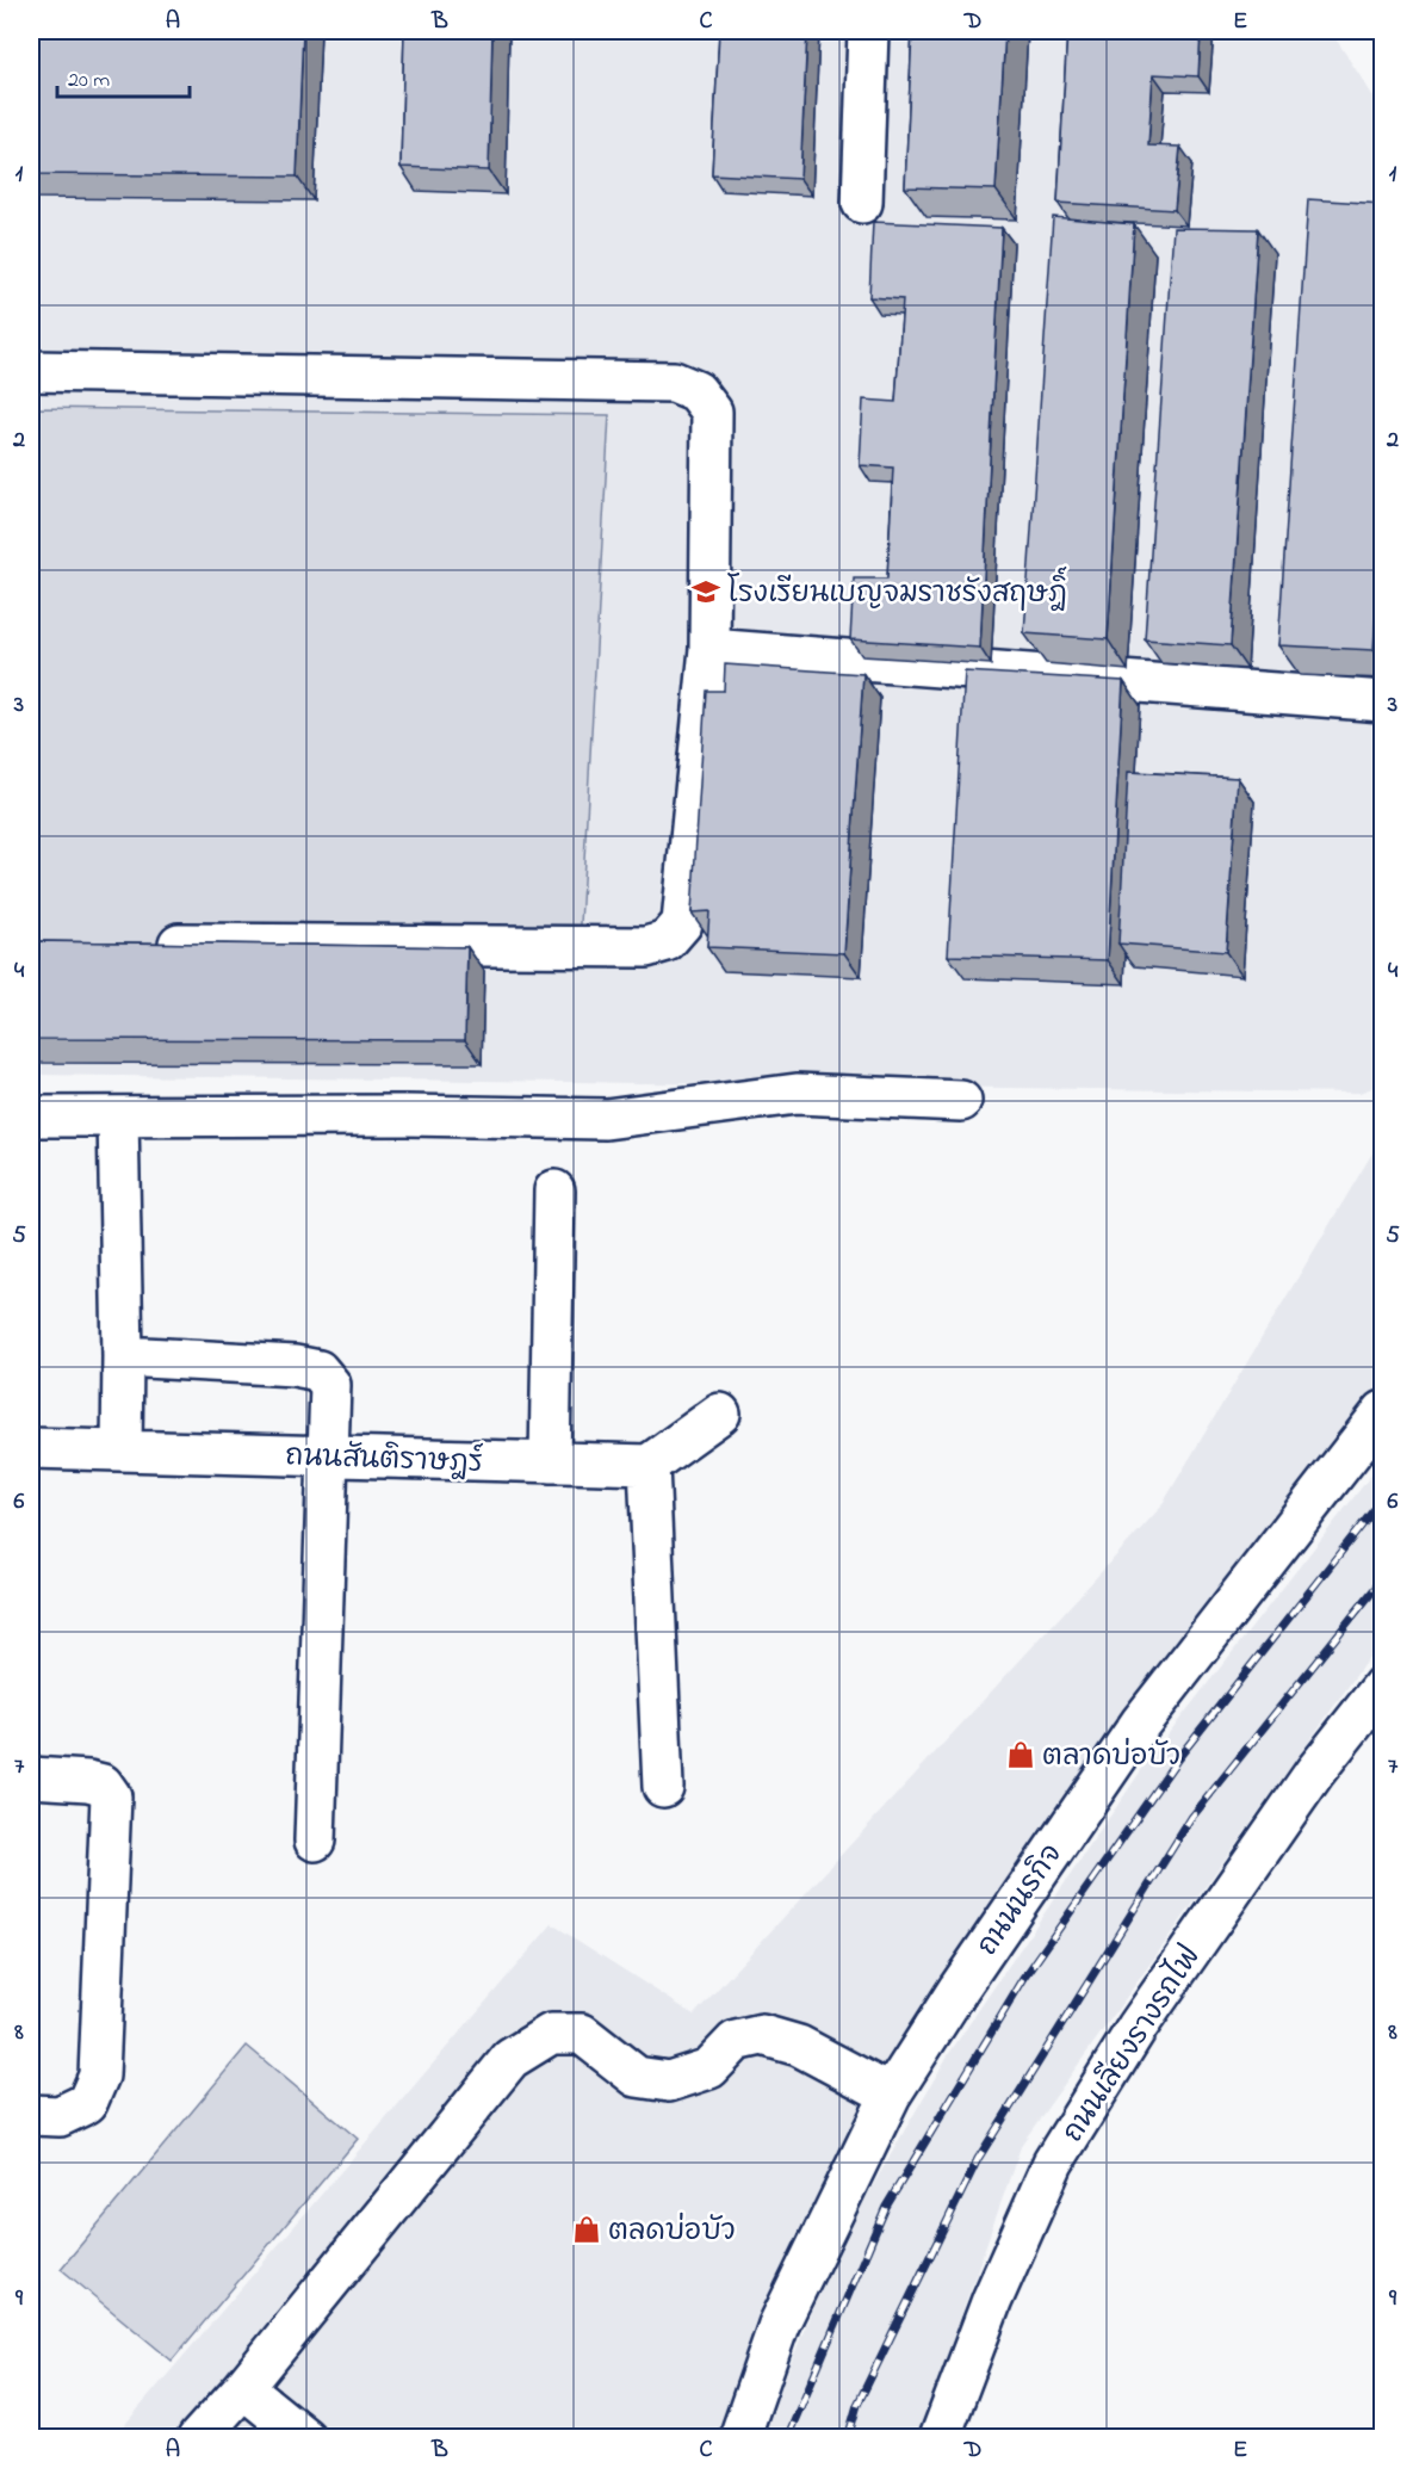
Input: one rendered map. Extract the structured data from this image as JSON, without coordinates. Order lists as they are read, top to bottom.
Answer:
{
  "streets": {
    "street": ["ถนนสันติราษฎร์", "ถนนนรกิจ", "ถนนเลียงรางรถไฟ"]
  },
  "places": {
    "school or university": ["โรงเรียนเบญจมราชรังสฤษฎิ์"],
    "shop": ["ตลาดบ่อบัว", "ตลดบ่อบัว"]
  },
  "scale_bar": "20 m",
  "grid": {
    "columns": [
      "A",
      "B",
      "C",
      "D",
      "E"
    ],
    "rows": [
      "1",
      "2",
      "3",
      "4",
      "5",
      "6",
      "7",
      "8",
      "9"
    ]
  }
}
